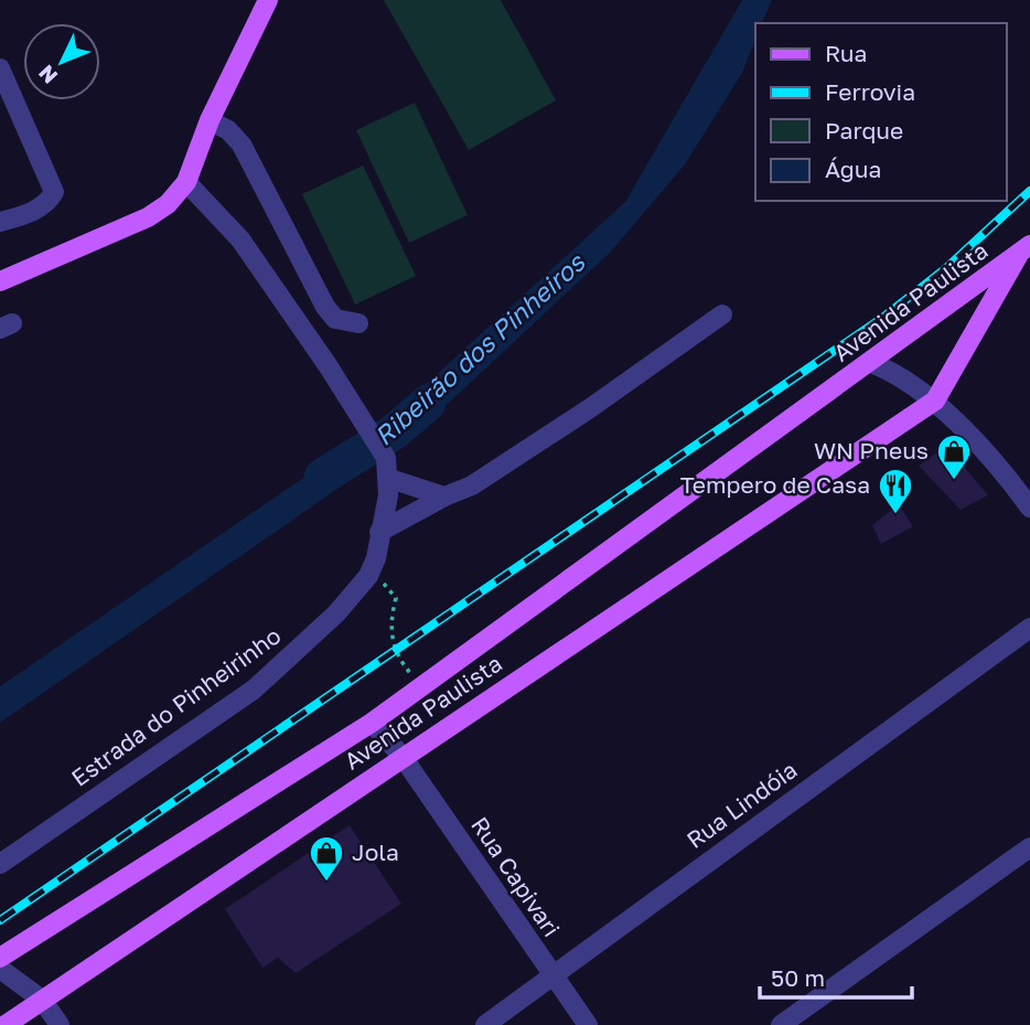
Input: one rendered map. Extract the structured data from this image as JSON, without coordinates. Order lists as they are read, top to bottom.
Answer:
{
  "streets": {
    "main road": ["Avenida Paulista"],
    "street": ["Estrada do Pinheirinho", "Rua Lindóia", "Rua Capivari"]
  },
  "crossings": [
    ["Avenida Paulista", "Rua Capivari"],
    ["Rua Lindóia", "Rua Capivari"]
  ],
  "water": ["Ribeirão dos Pinheiros"],
  "places": {
    "shop": ["WN Pneus", "Jola"],
    "restaurant": ["Tempero de Casa"]
  },
  "legend": [
    "Rua",
    "Ferrovia",
    "Parque",
    "Água"
  ],
  "scale_bar": "50 m",
  "north": "bottom left"
}
